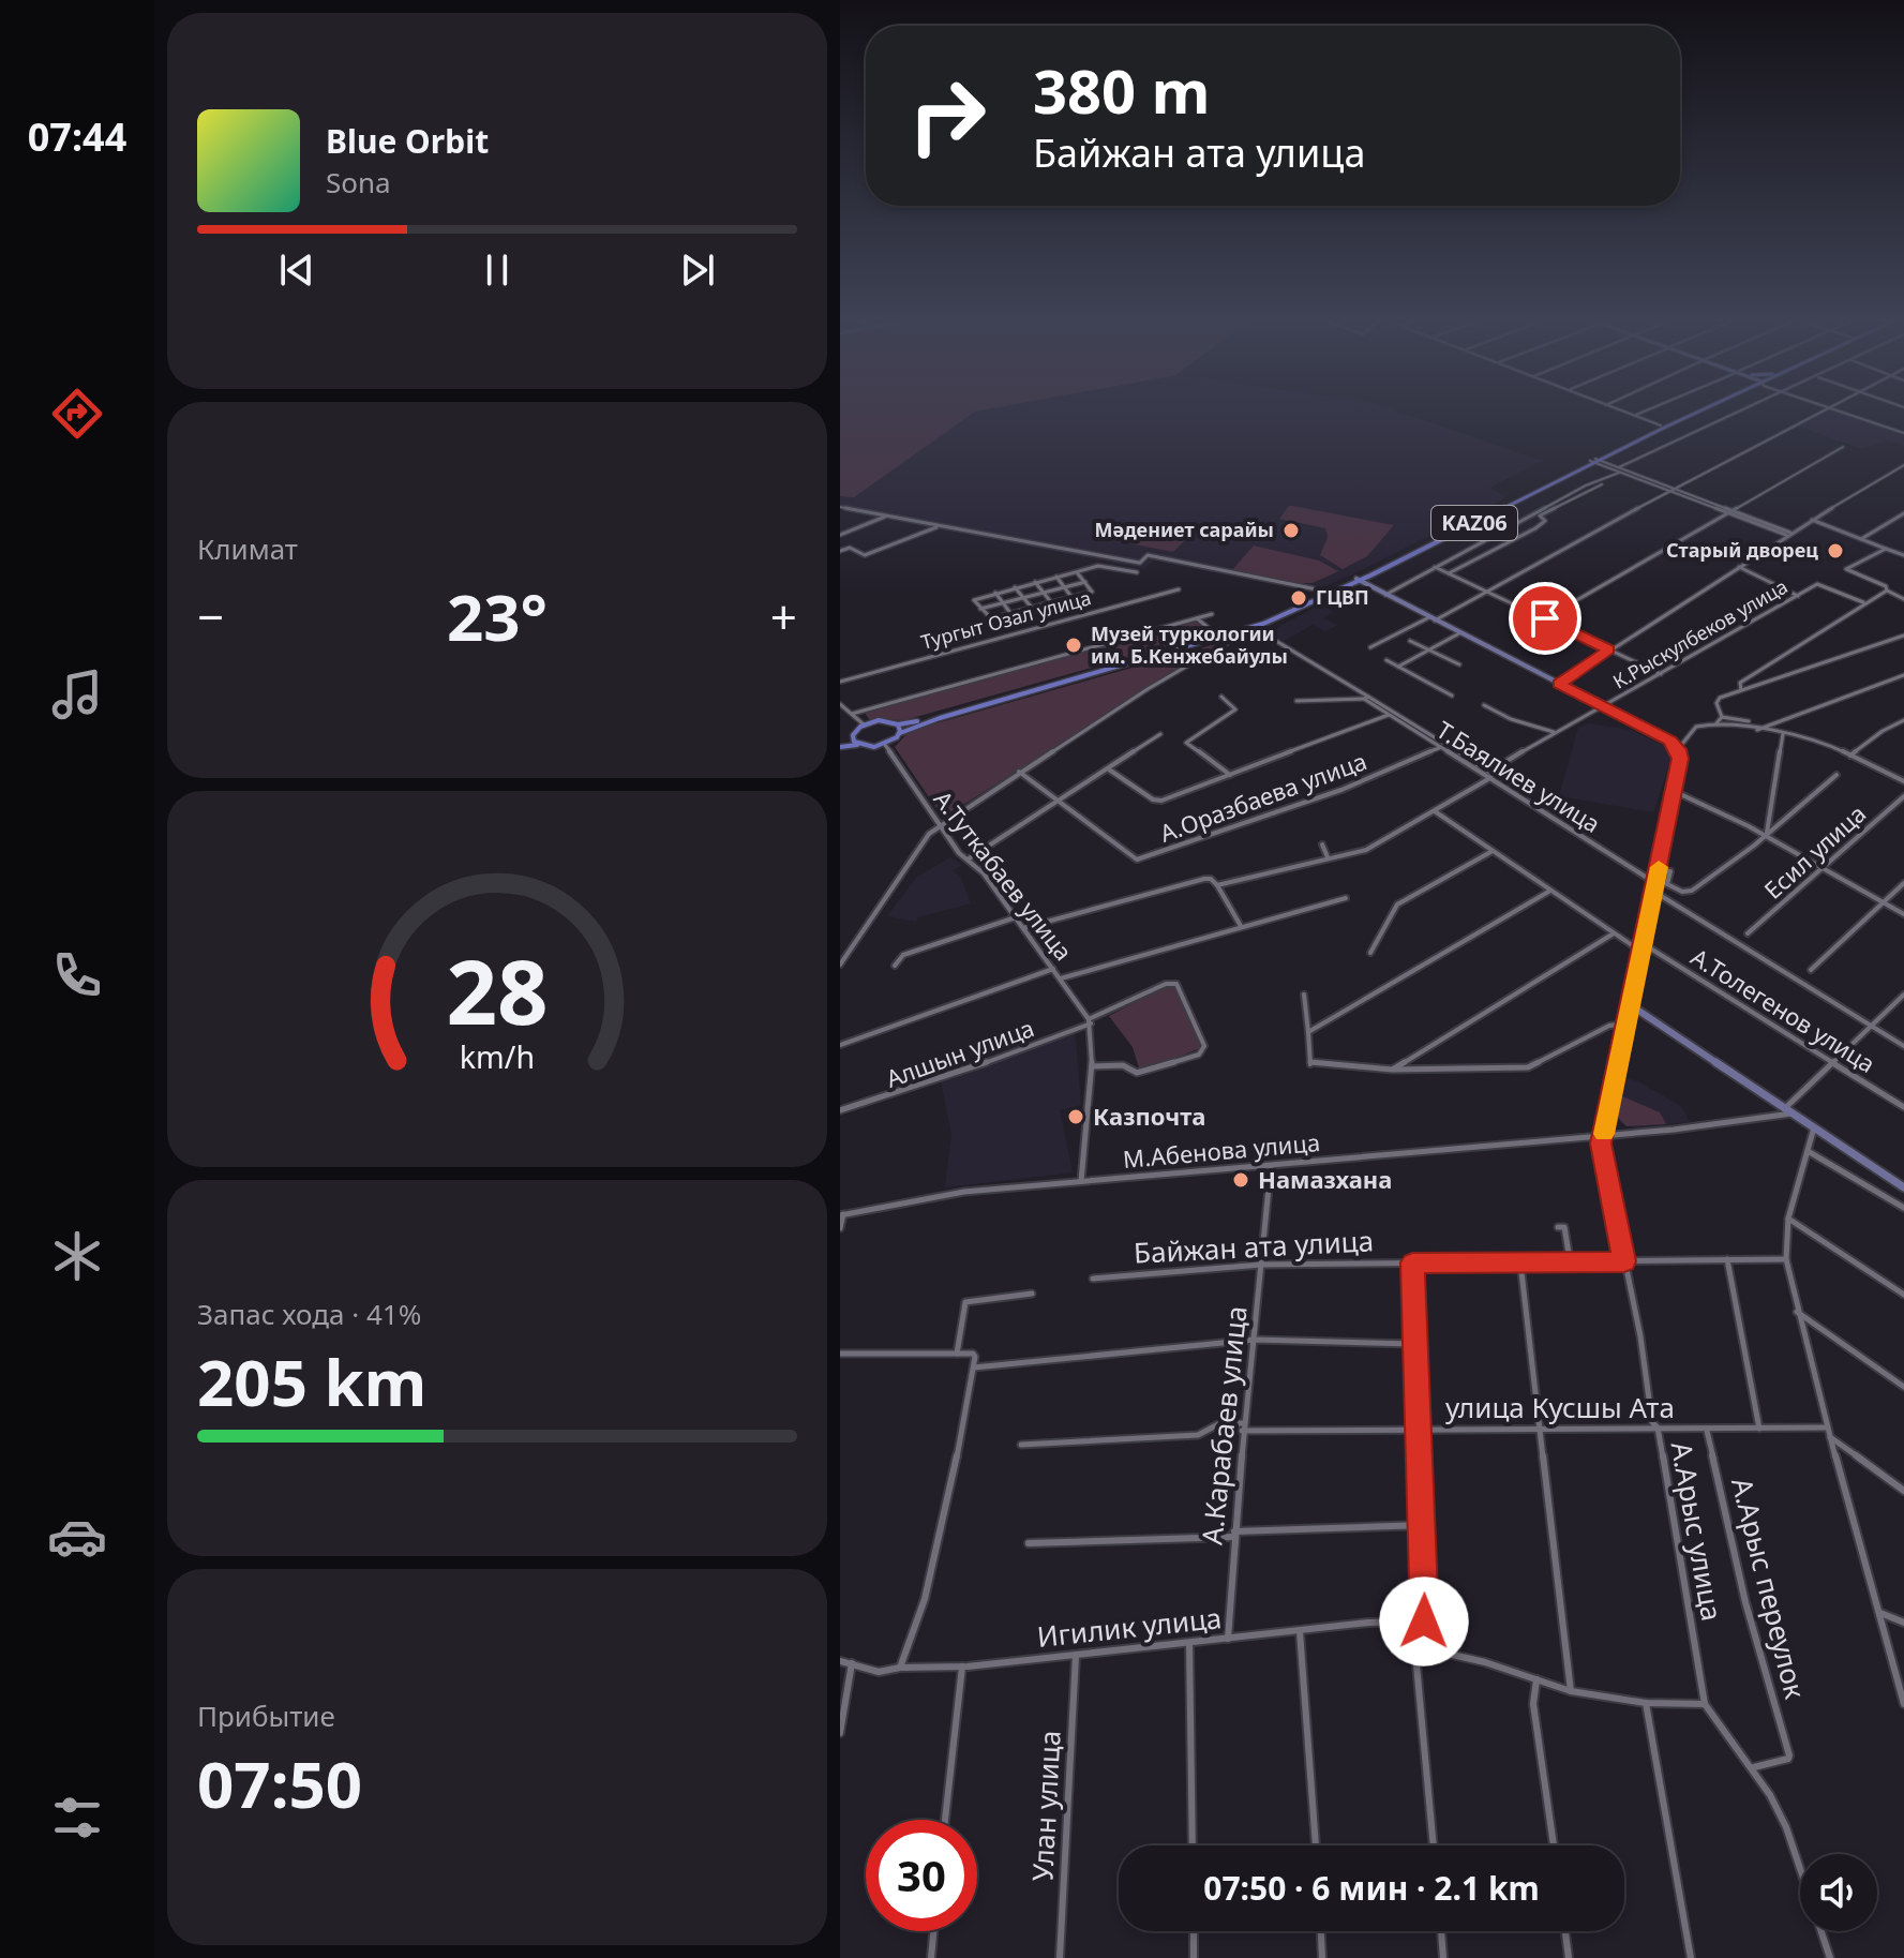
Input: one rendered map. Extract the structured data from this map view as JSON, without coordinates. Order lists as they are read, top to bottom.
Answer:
{
  "streets": {
    "main road": ["KАZ06"],
    "street": [
      "Тургыт Озал улица",
      "К.Рыскулбеков улица",
      "Т.Баялиев улица",
      "А.Оразбаева улица",
      "Есил улица",
      "А.Туткабаев улица",
      "А.Толегенов улица",
      "Алшын улица",
      "М.Абенова улица",
      "Байжан ата улица",
      "улица Кусшы Ата",
      "А.Карабаев улица",
      "А.Арыс улица",
      "А.Арыс переулок",
      "Игилик улица",
      "Улан улица"
    ]
  },
  "crossings": [
    ["KАZ06", "Т.Баялиев улица"],
    ["KАZ06", "А.Туткабаев улица"],
    ["К.Рыскулбеков улица", "Т.Баялиев улица"],
    ["К.Рыскулбеков улица", "А.Туткабаев улица"],
    ["Т.Баялиев улица", "А.Оразбаева улица"],
    ["А.Туткабаев улица", "Алшын улица"],
    ["М.Абенова улица", "А.Карабаев улица"],
    ["М.Абенова улица", "А.Арыс улица"],
    ["Байжан ата улица", "А.Карабаев улица"],
    ["Байжан ата улица", "А.Арыс улица"],
    ["улица Кусшы Ата", "А.Карабаев улица"],
    ["улица Кусшы Ата", "А.Арыс улица"],
    ["улица Кусшы Ата", "А.Арыс переулок"],
    ["А.Карабаев улица", "Игилик улица"],
    ["А.Арыс улица", "А.Арыс переулок"],
    ["Игилик улица", "Улан улица"]
  ],
  "places": [
    "Мәдениет сарайы",
    "Старый дворец",
    "ГЦВП",
    "Музей туркологии им. Б.Кенжебайулы",
    "Казпочта",
    "Намазхана"
  ],
  "page": {
    "tabs": "07:44",
    "turn": ["380 m", "Байжан ата улица"],
    "song": ["Blue Orbit", "Sona"],
    "tile": [
      "Климат",
      ["Запас хода · 41%", "205 km"],
      ["Прибытие", "07:50"]
    ],
    "heat": ["−", "23°", "+"],
    "limit": "30",
    "trip": "07:50 · 6 мин · 2.1 km",
    "gauge": ["28", "km/h"]
  }
}
